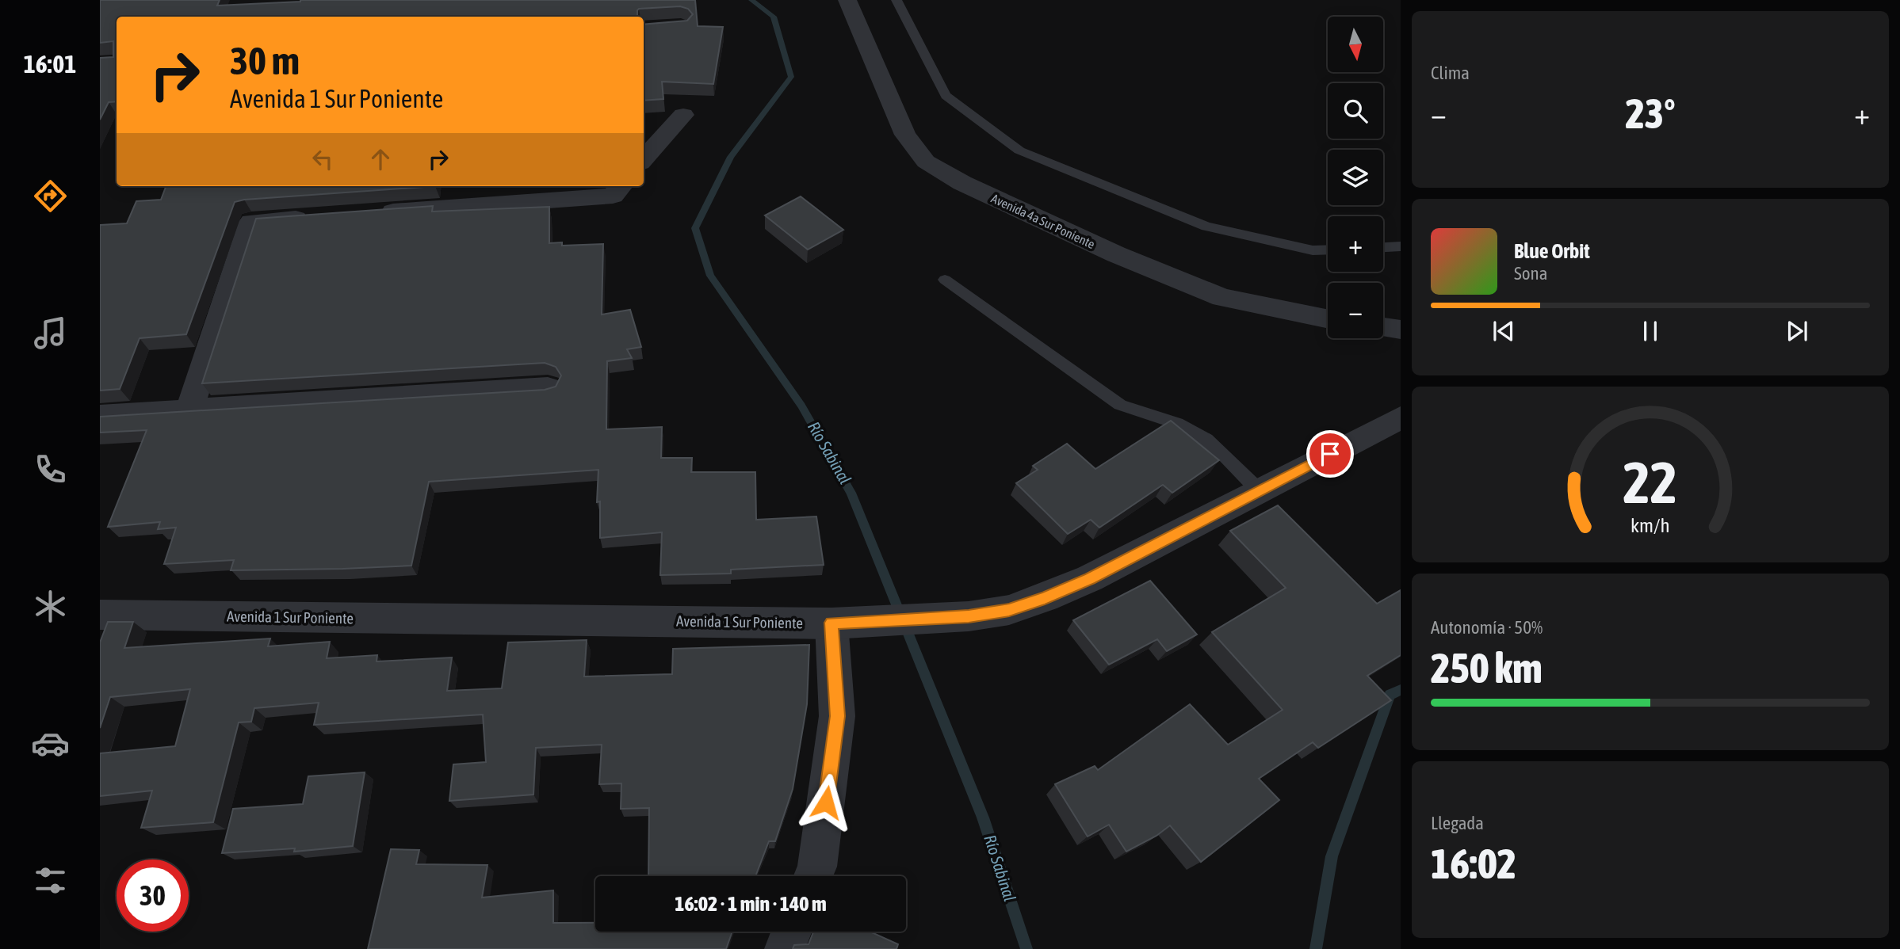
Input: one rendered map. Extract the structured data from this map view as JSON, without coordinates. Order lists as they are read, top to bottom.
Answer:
{
  "streets": {
    "street": ["Avenida 4a Sur Poniente", "Avenida 1 Sur Poniente"]
  },
  "water": ["Río Sabinal"],
  "north": "bottom",
  "page": {
    "tabs": "16:01",
    "tile": [
      "Clima",
      ["Autonomía · 50%", "250 km"],
      ["Llegada", "16:02"]
    ],
    "map_buttons": ["+", "−"],
    "turn": ["30 m", "Avenida 1 Sur Poniente"],
    "heat": ["−", "23°", "+"],
    "song": ["Blue Orbit", "Sona"],
    "limit": "30",
    "trip": "16:02 · 1 min · 140 m",
    "gauge": ["22", "km/h"]
  }
}
